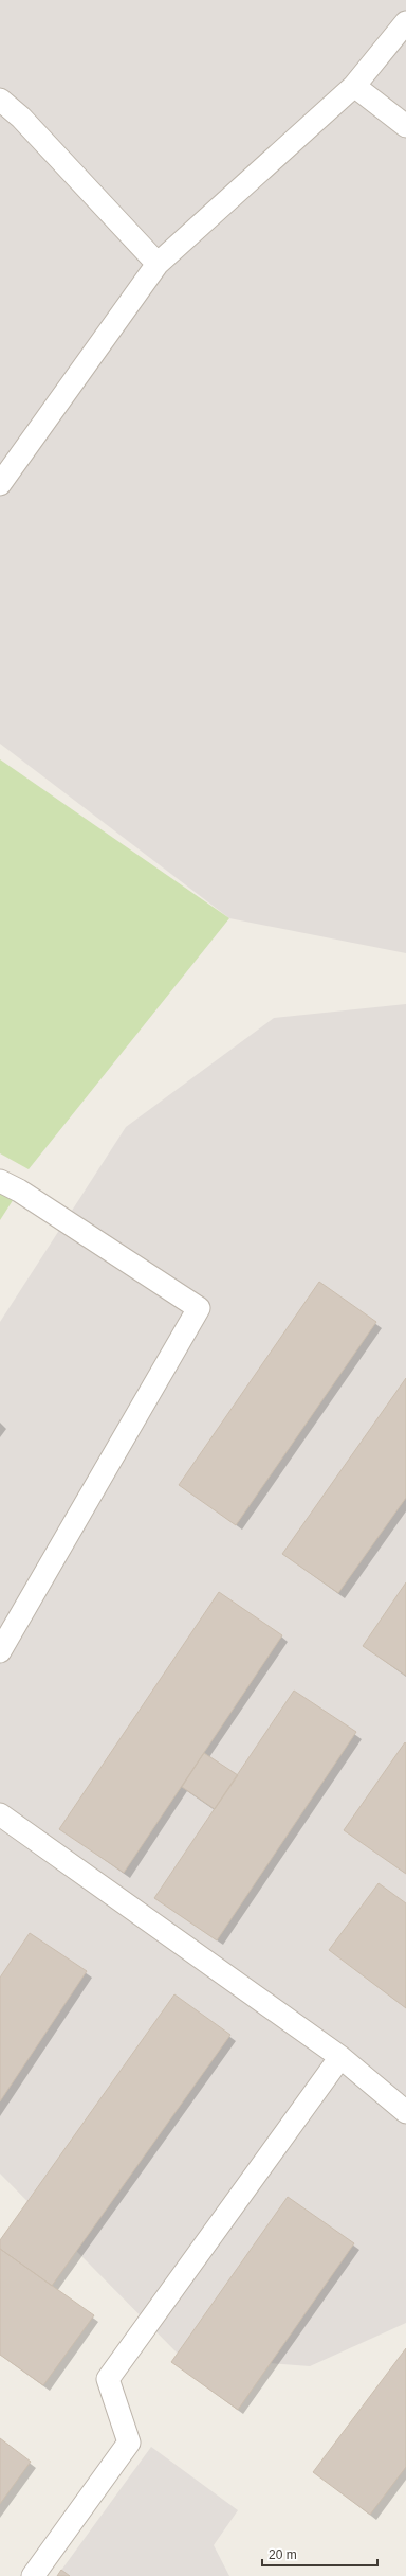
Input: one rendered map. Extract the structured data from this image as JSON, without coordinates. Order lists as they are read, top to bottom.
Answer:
{
  "scale_bar": "20 m"
}
